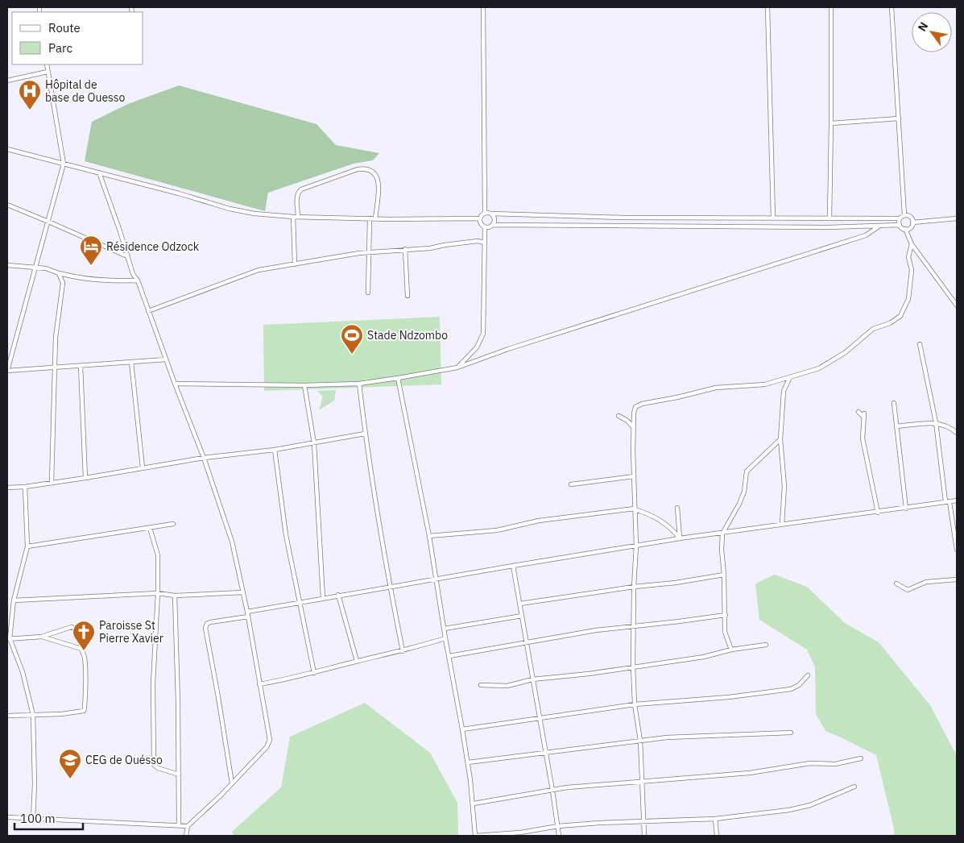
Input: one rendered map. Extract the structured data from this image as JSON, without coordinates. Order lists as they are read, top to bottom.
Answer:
{
  "places": {
    "hospital": ["Hôpital de base de Ouesso"],
    "hotel": ["Résidence Odzock"],
    "sports": ["Stade Ndzombo"],
    "church": ["Paroisse St Pierre Xavier"],
    "school or university": ["CEG de Ouésso"]
  },
  "legend": ["Route", "Parc"],
  "scale_bar": "100 m",
  "north": "top left"
}
